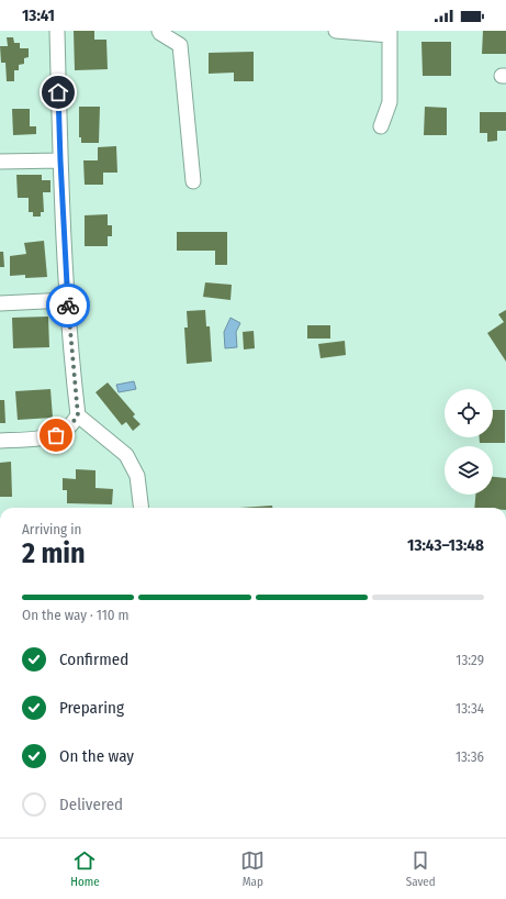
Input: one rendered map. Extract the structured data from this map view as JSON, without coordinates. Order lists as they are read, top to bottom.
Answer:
{
  "page": {
    "status": "13:41",
    "heading": ["2 min", "Arriving in", "13:43–13:48"],
    "bar": "On the way · 110 m",
    "list": [
      ["Confirmed", "13:29"],
      ["Preparing", "13:34"],
      ["On the way", "13:36"],
      "Delivered"
    ],
    "tabs": ["Home", "Map", "Saved"]
  }
}
